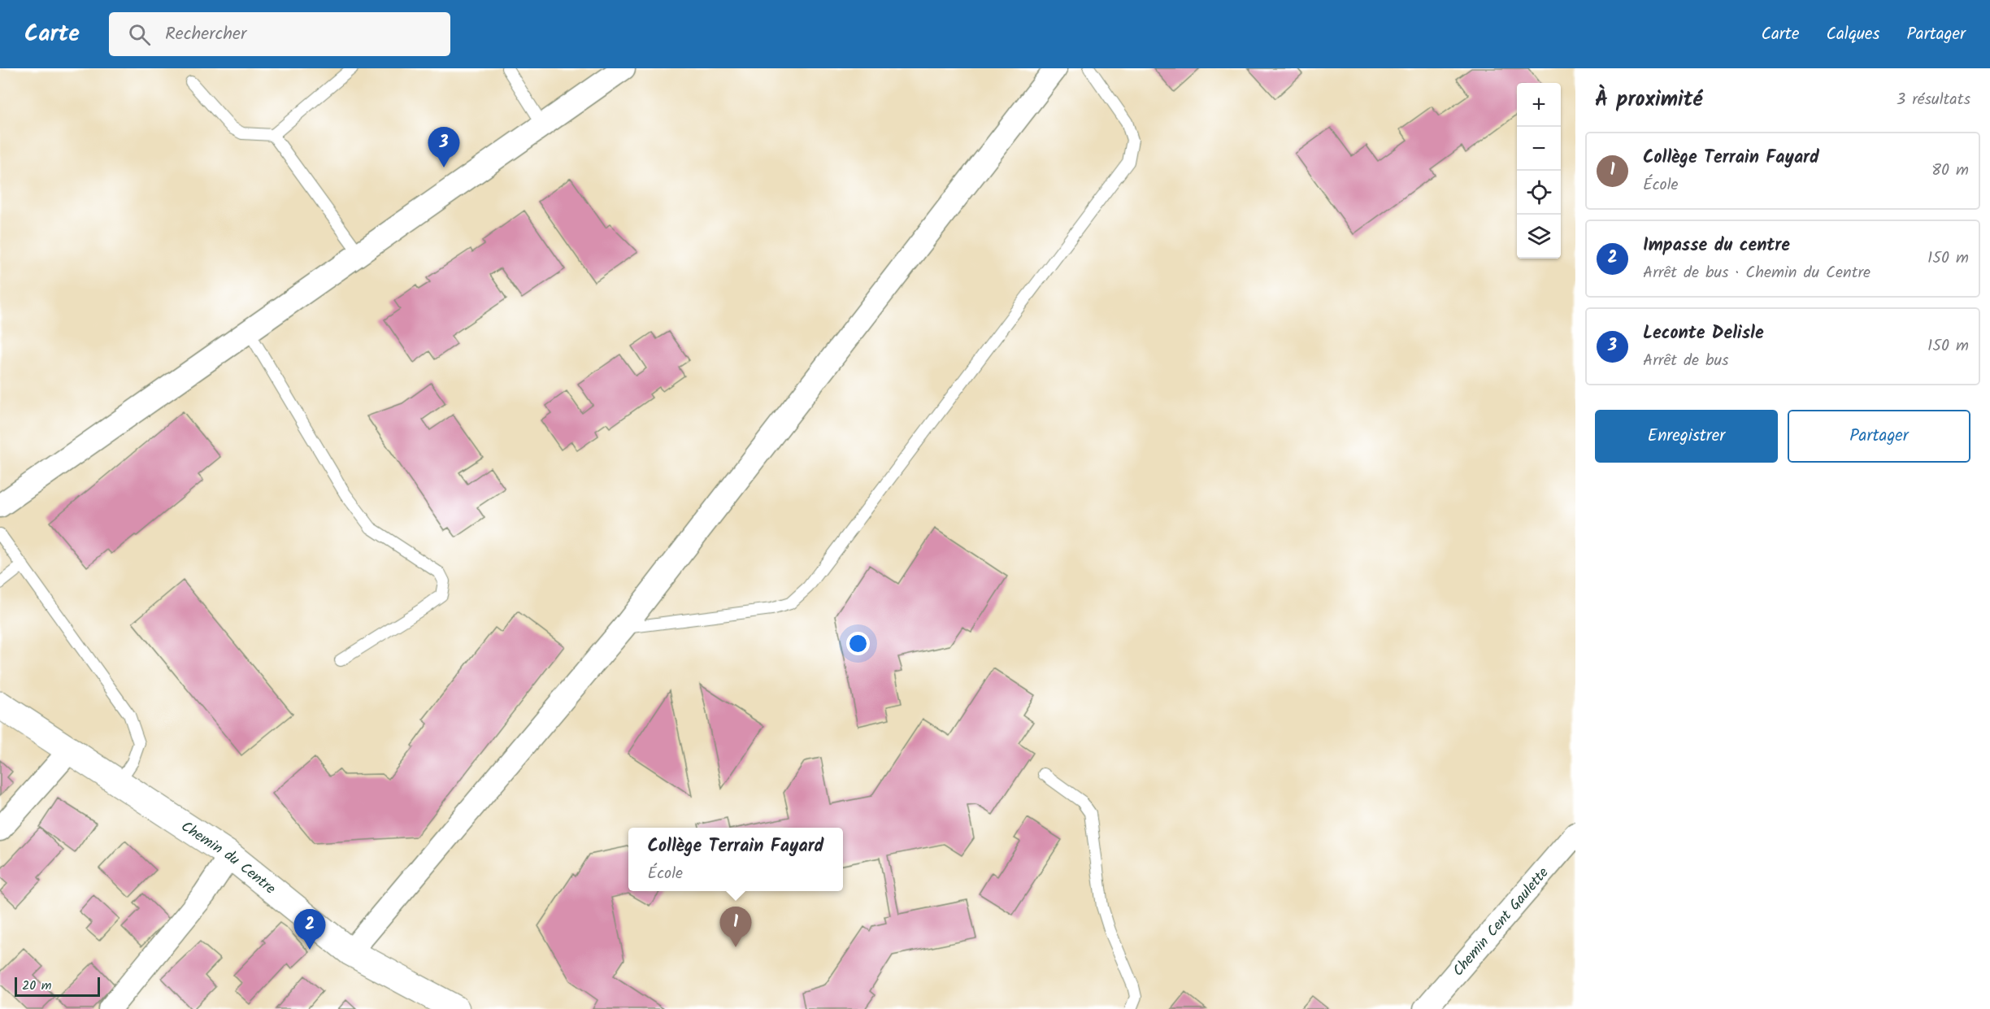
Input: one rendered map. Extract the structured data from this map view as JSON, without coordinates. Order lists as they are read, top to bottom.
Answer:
{
  "streets": {
    "street": ["Chemin du Centre", "Chemin Cent Gaulette"]
  },
  "scale_bar": "20 m",
  "page": {
    "header": "Carte",
    "search": "Rechercher",
    "nav": ["Carte", "Calques", "Partager"],
    "heading": ["À proximité", "3 résultats"],
    "map_buttons": ["+", "−"],
    "pins": ["3", "1", "2"],
    "list": [
      {
        "mark": "1",
        "name": "Collège Terrain Fayard",
        "note": "École",
        "value": "80 m"
      },
      {
        "mark": "2",
        "name": "Impasse du centre",
        "note": "Arrêt de bus · Chemin du Centre",
        "value": "150 m"
      },
      {
        "mark": "3",
        "name": "Leconte Delisle",
        "note": "Arrêt de bus",
        "value": "150 m"
      }
    ],
    "buttons": ["Enregistrer", "Partager"],
    "popup": ["Collège Terrain Fayard", "École"],
    "scale": "20 m"
  }
}
